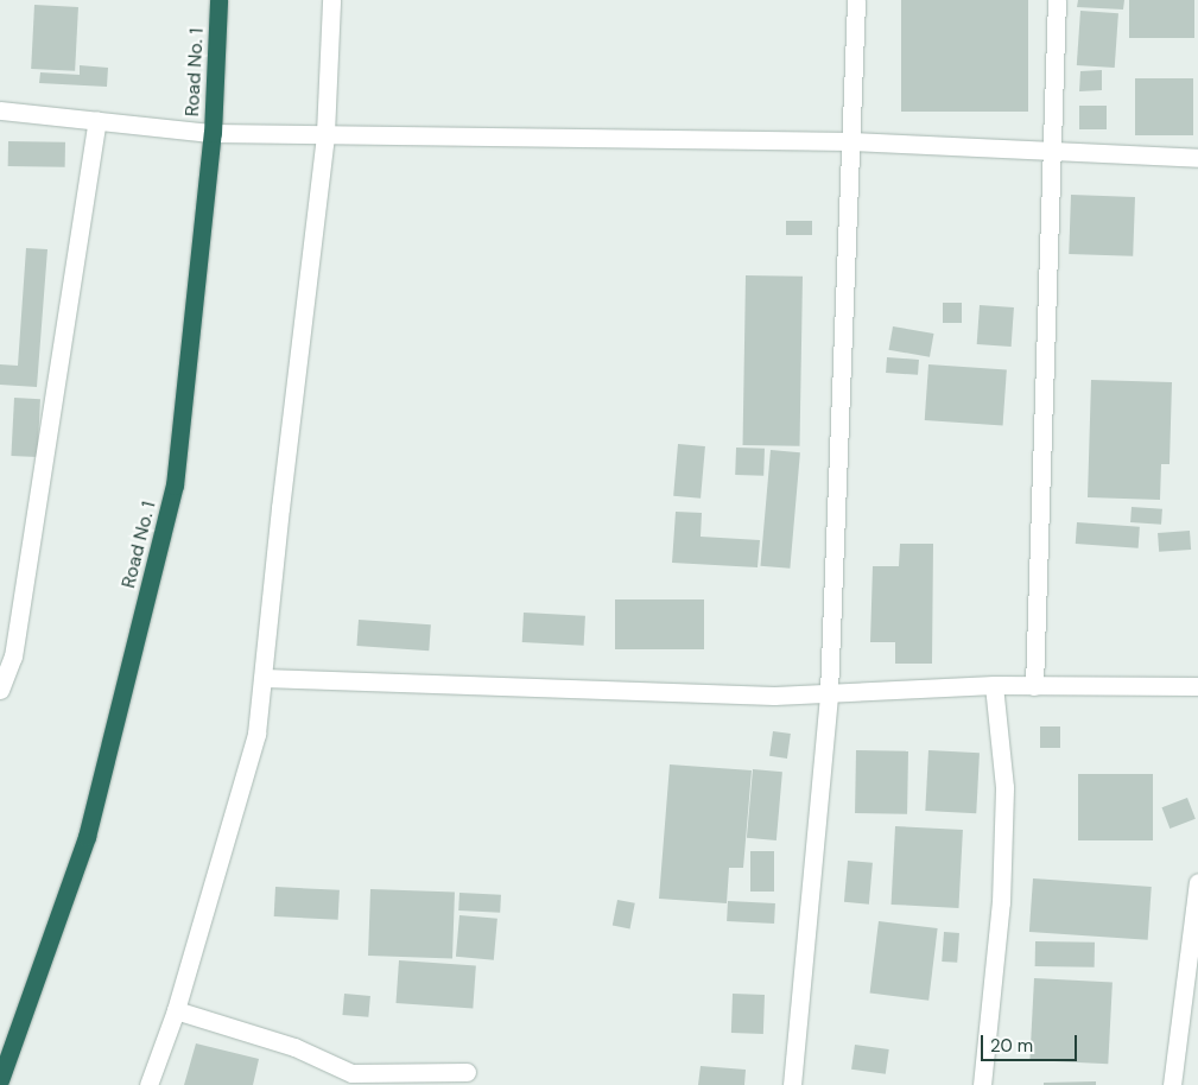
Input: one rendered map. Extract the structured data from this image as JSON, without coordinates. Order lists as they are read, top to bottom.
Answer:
{
  "streets": {
    "highway": ["Road No. 1"]
  },
  "scale_bar": "20 m"
}
